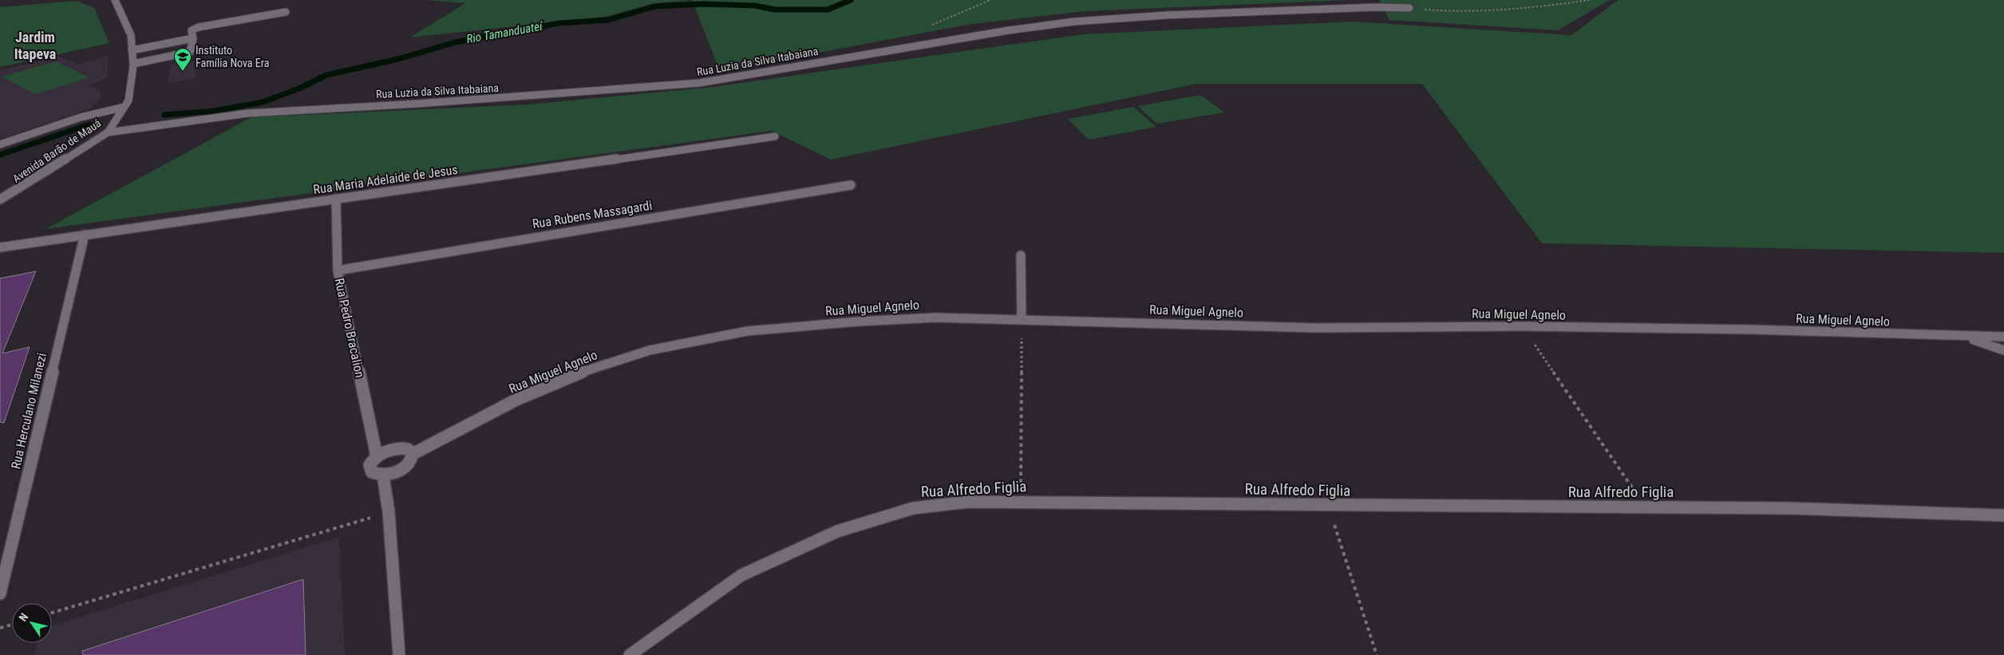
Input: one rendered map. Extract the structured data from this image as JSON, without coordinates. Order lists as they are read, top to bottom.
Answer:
{
  "streets": {
    "street": [
      "Rua Luzia da Silva Itabaiana",
      "Avenida Barão de Mauá",
      "Rua Maria Adelaide de Jesus",
      "Rua Rubens Massagardi",
      "Rua Miguel Agnelo",
      "Rua Pedro Bracalion",
      "Rua Herculano Milanezi",
      "Rua Alfredo Figlia"
    ]
  },
  "crossings": [
    ["Rua Luzia da Silva Itabaiana", "Avenida Barão de Mauá"],
    ["Rua Maria Adelaide de Jesus", "Rua Pedro Bracalion"],
    ["Rua Maria Adelaide de Jesus", "Rua Herculano Milanezi"],
    ["Rua Rubens Massagardi", "Rua Pedro Bracalion"]
  ],
  "districts": ["Jardim Itapeva"],
  "water": ["Rio Tamanduateí"],
  "places": {
    "school or university": ["Instituto Família Nova Era"]
  },
  "north": "top left"
}
